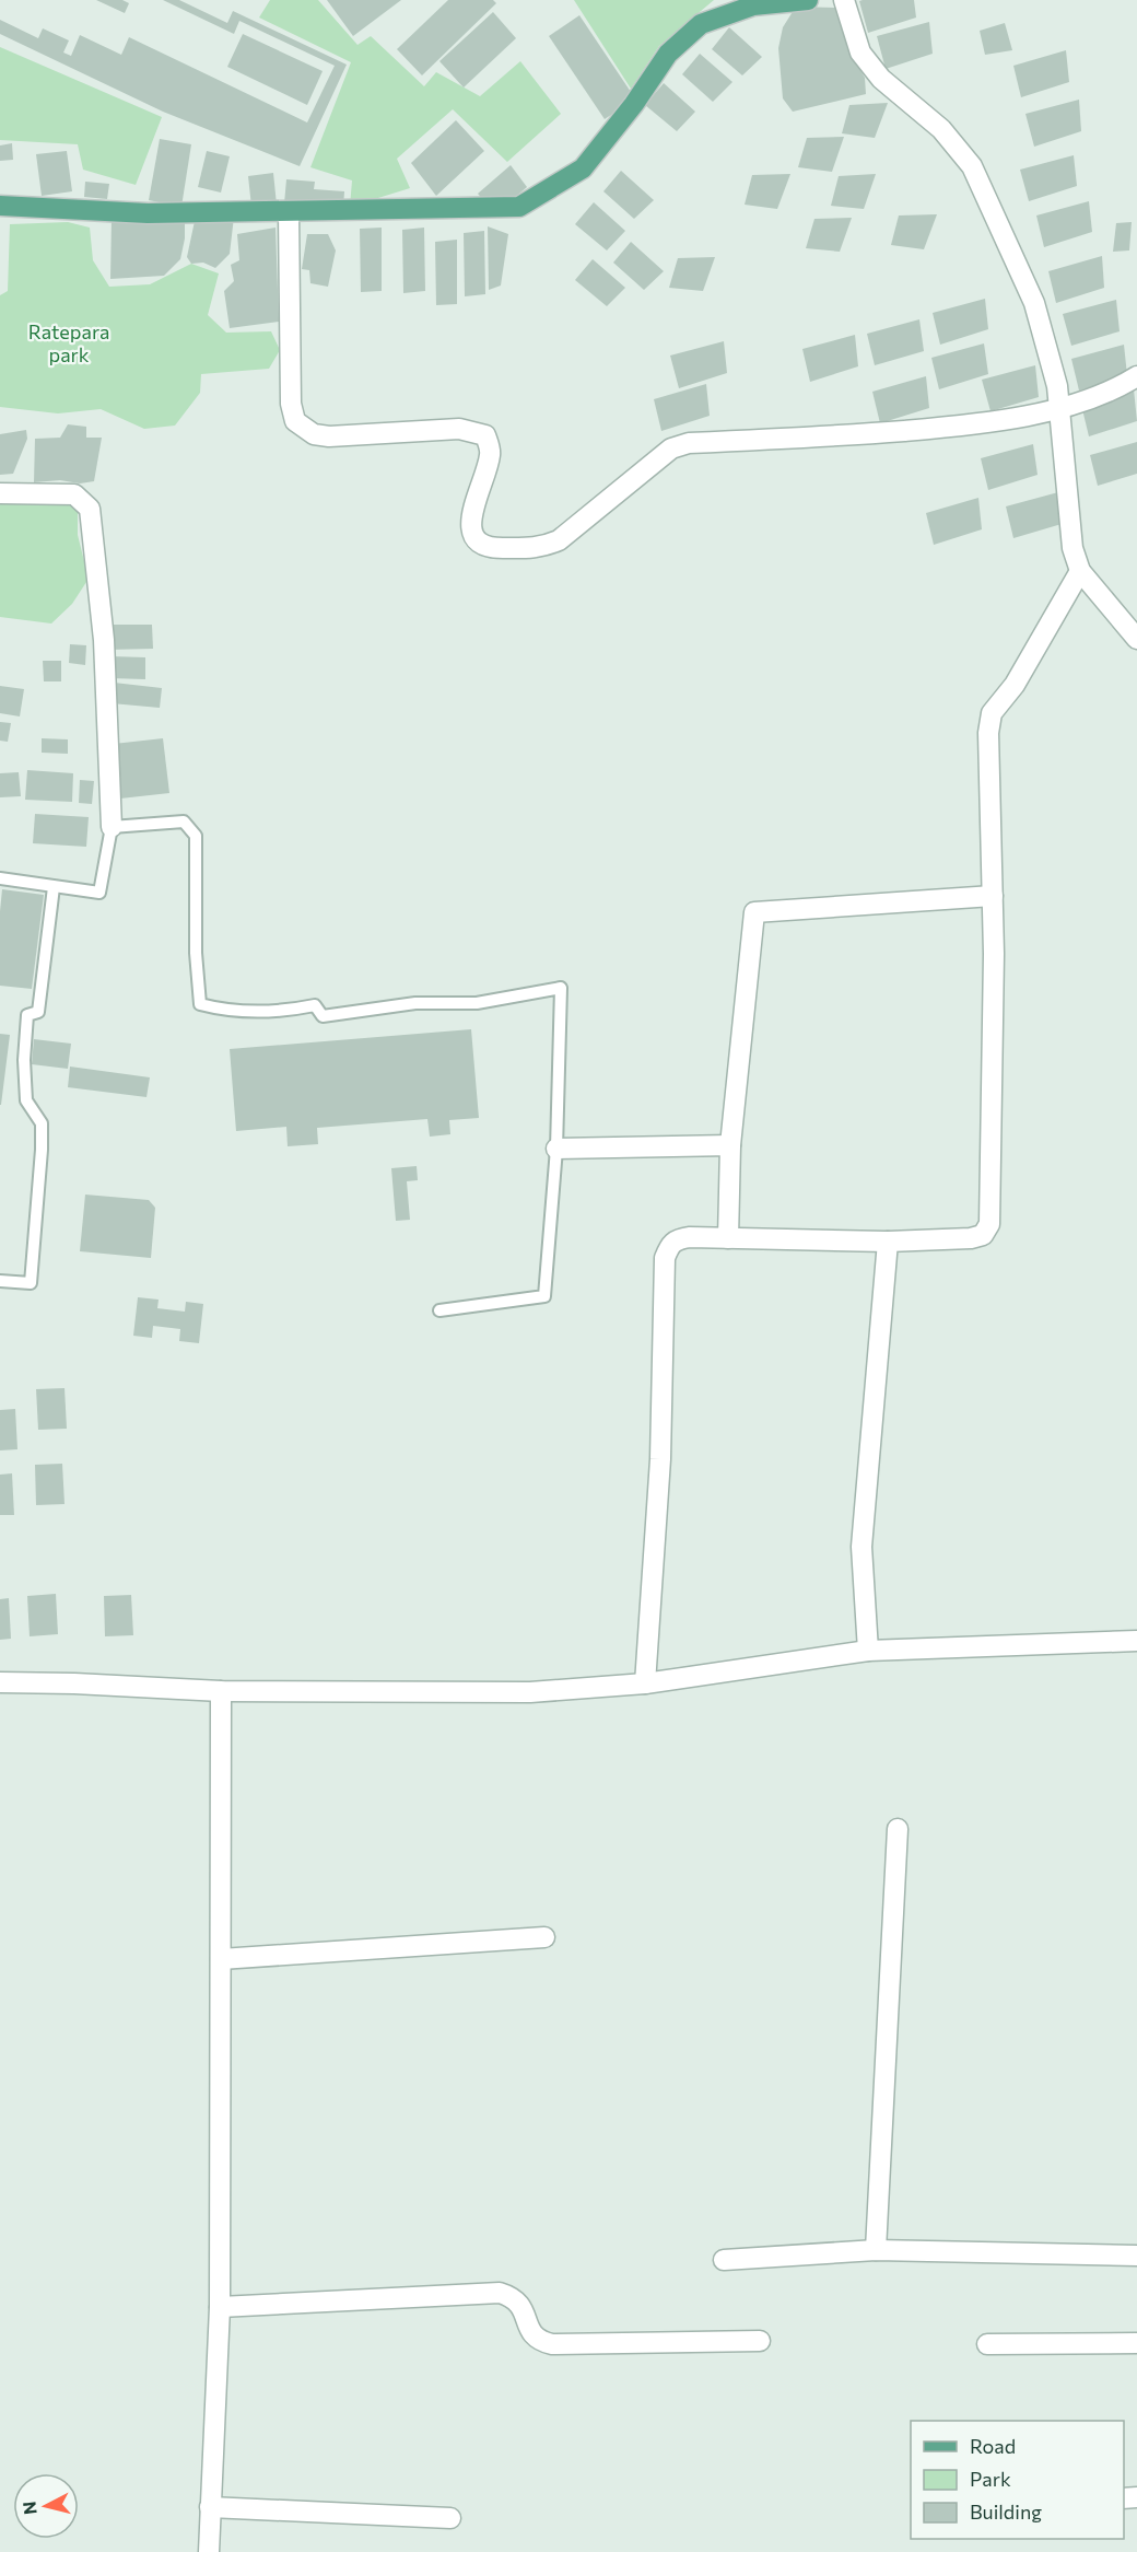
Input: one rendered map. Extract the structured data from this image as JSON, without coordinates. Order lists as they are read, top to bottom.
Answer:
{
  "parks": ["Ratepara park"],
  "legend": ["Road", "Park", "Building"],
  "north": "left"
}
